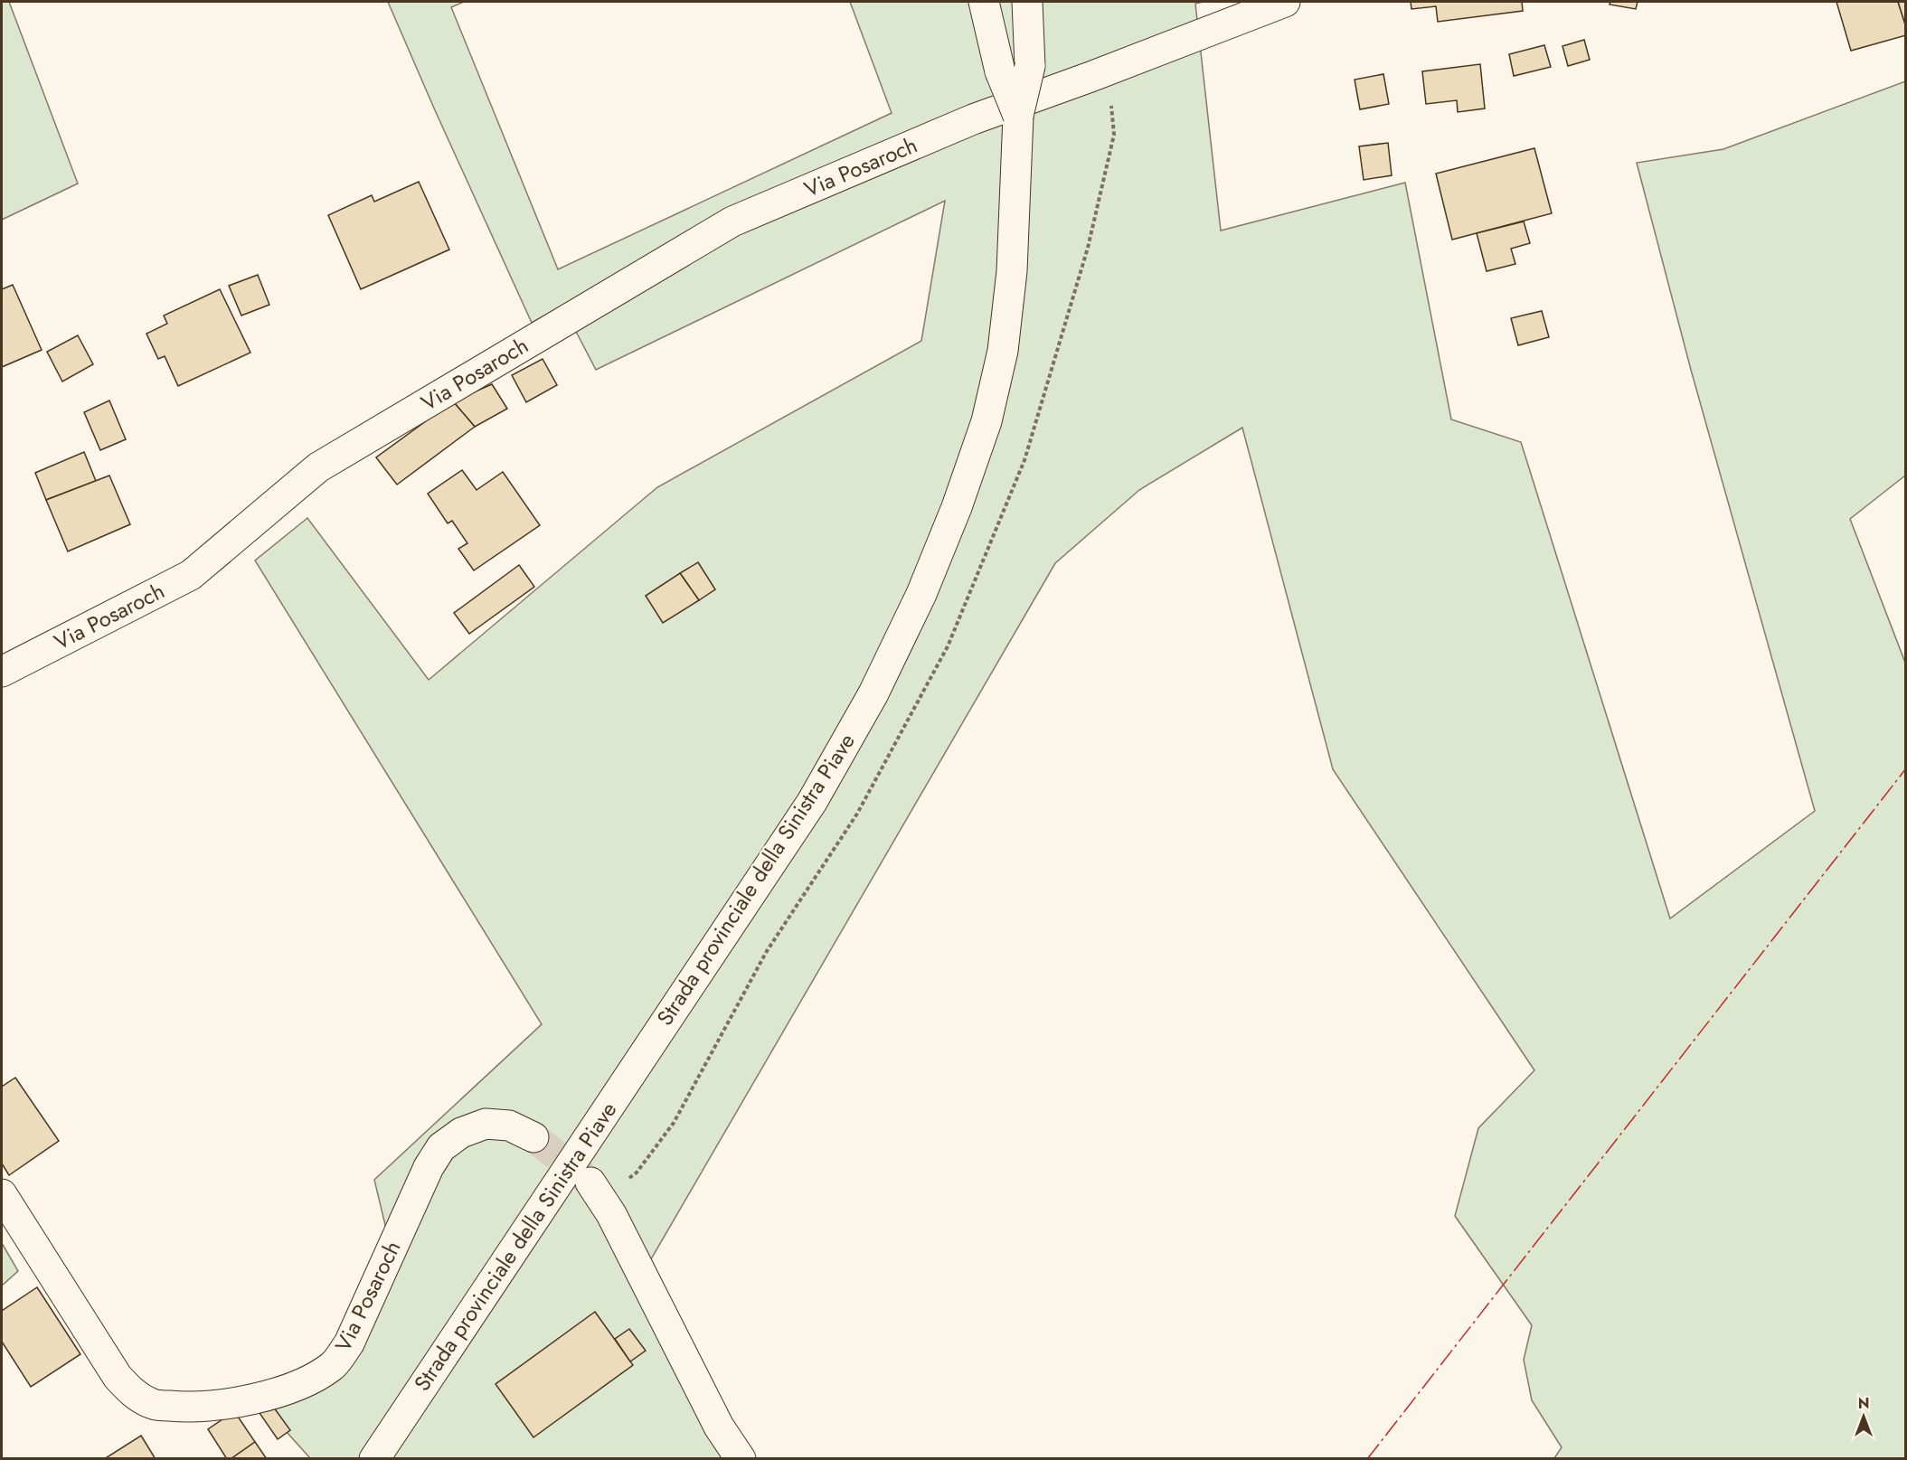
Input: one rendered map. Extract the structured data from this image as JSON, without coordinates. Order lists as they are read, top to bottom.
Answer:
{
  "streets": {
    "main road": ["Via Posaroch", "Strada provinciale della Sinistra Piave"]
  },
  "north": "top"
}
